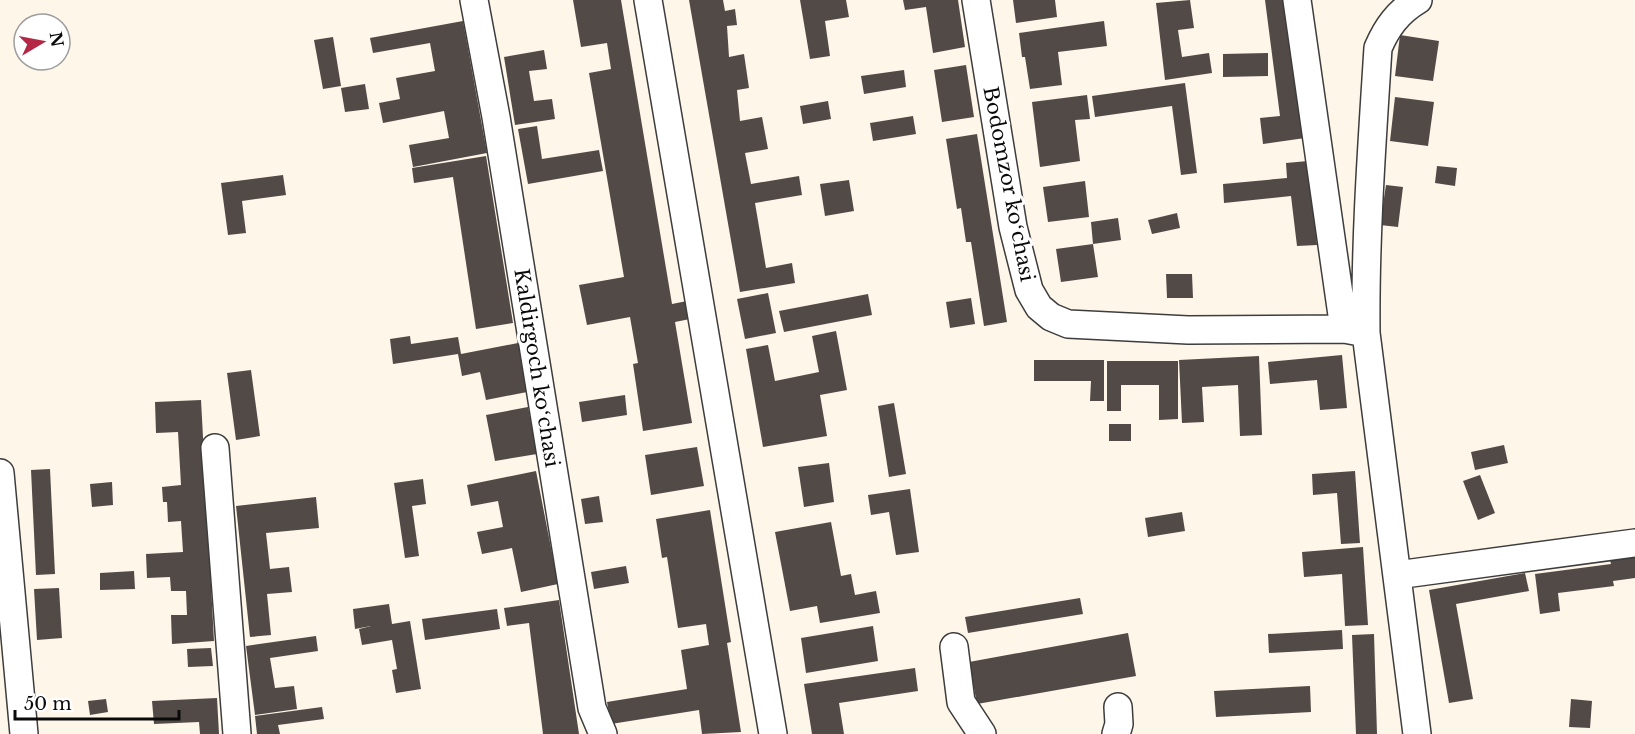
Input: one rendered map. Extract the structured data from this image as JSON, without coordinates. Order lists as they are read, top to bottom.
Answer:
{
  "streets": {
    "street": ["Bodomzor koʻchasi", "Kaldirgoch koʻchasi"]
  },
  "scale_bar": "50 m",
  "north": "right"
}
